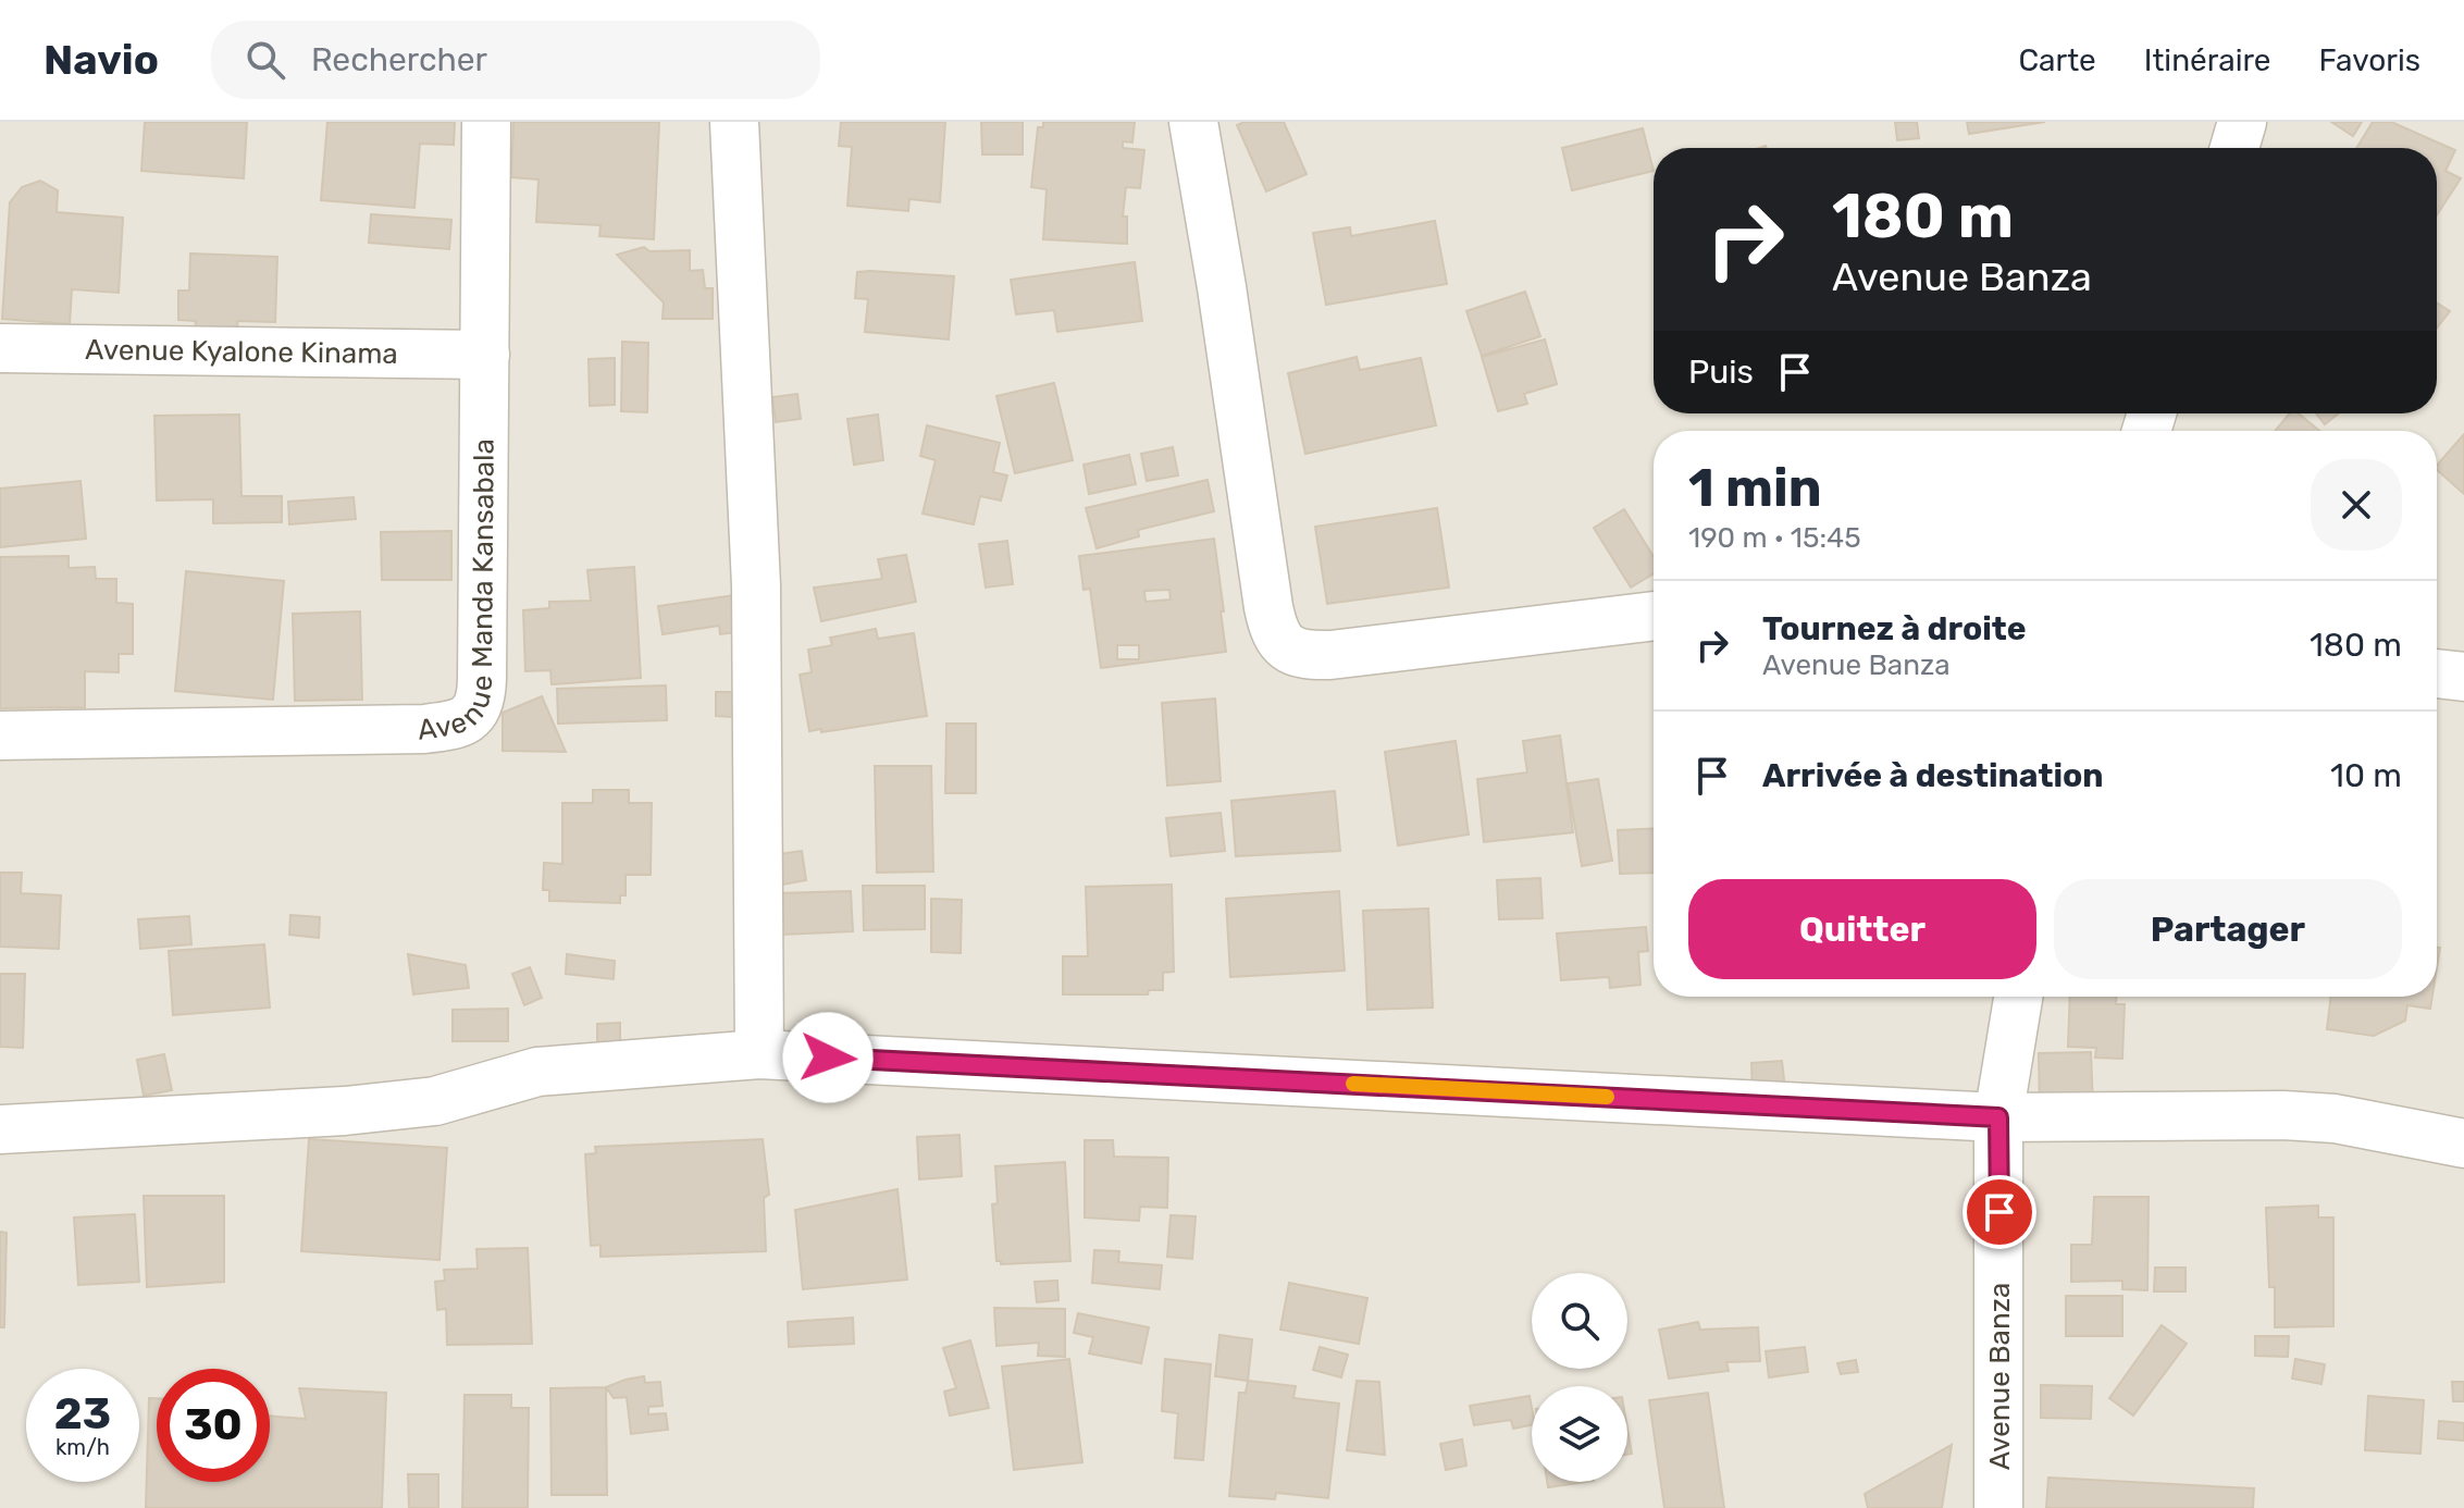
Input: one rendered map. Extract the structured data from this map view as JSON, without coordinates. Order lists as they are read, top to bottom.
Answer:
{
  "streets": {
    "street": ["Avenue Kyalone Kinama", "Avenue Manda Kansabala", "Avenue Banza"]
  },
  "crossings": [
    ["Avenue Kyalone Kinama", "Avenue Manda Kansabala"]
  ],
  "page": {
    "header": "Navio",
    "search": "Rechercher",
    "nav": ["Carte", "Itinéraire", "Favoris"],
    "turn": ["180 m", "Avenue Banza"],
    "then": "Puis",
    "heading": ["1 min", "190 m · 15:45"],
    "list": [
      {
        "name": "Tournez à droite",
        "note": "Avenue Banza",
        "value": "180 m"
      },
      {
        "name": "Arrivée à destination",
        "value": "10 m"
      }
    ],
    "buttons": ["Quitter", "Partager"],
    "speed": "23 km/h",
    "limit": "30"
  }
}
